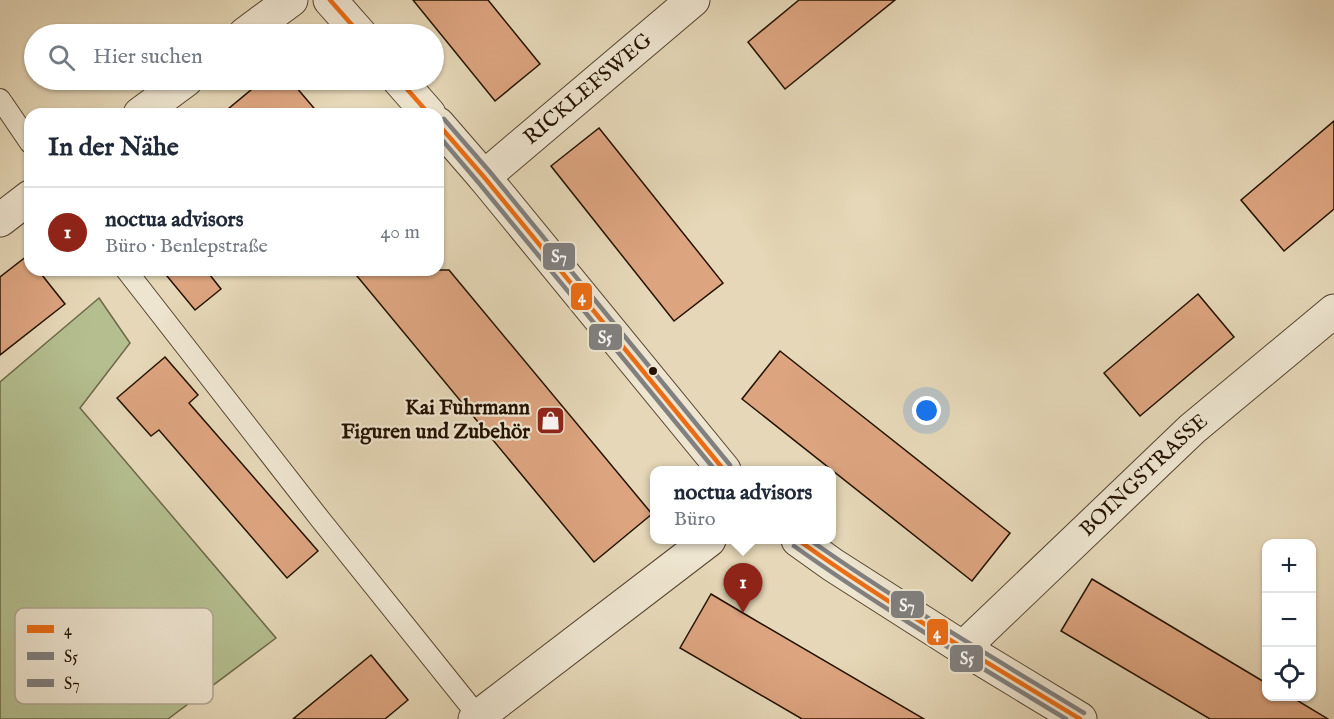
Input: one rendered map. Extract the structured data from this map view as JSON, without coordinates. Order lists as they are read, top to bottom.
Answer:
{
  "streets": {
    "street": ["RICKLEFSWEG", "BOINGSTRASSE"]
  },
  "places": {
    "shop": ["Kai Fuhrmann Figuren und Zubehör"]
  },
  "lines": ["transit line 4", "transit line S7", "transit line S5"],
  "legend": ["4", "S5", "S7"],
  "page": {
    "search": "Hier suchen",
    "heading": "In der Nähe",
    "list": [
      {
        "mark": "1",
        "name": "noctua advisors",
        "note": "Büro · Benlepstraße",
        "value": "40 m"
      }
    ],
    "popup": ["noctua advisors", "Büro"],
    "map_buttons": ["+", "−"],
    "pins": "1"
  }
}
